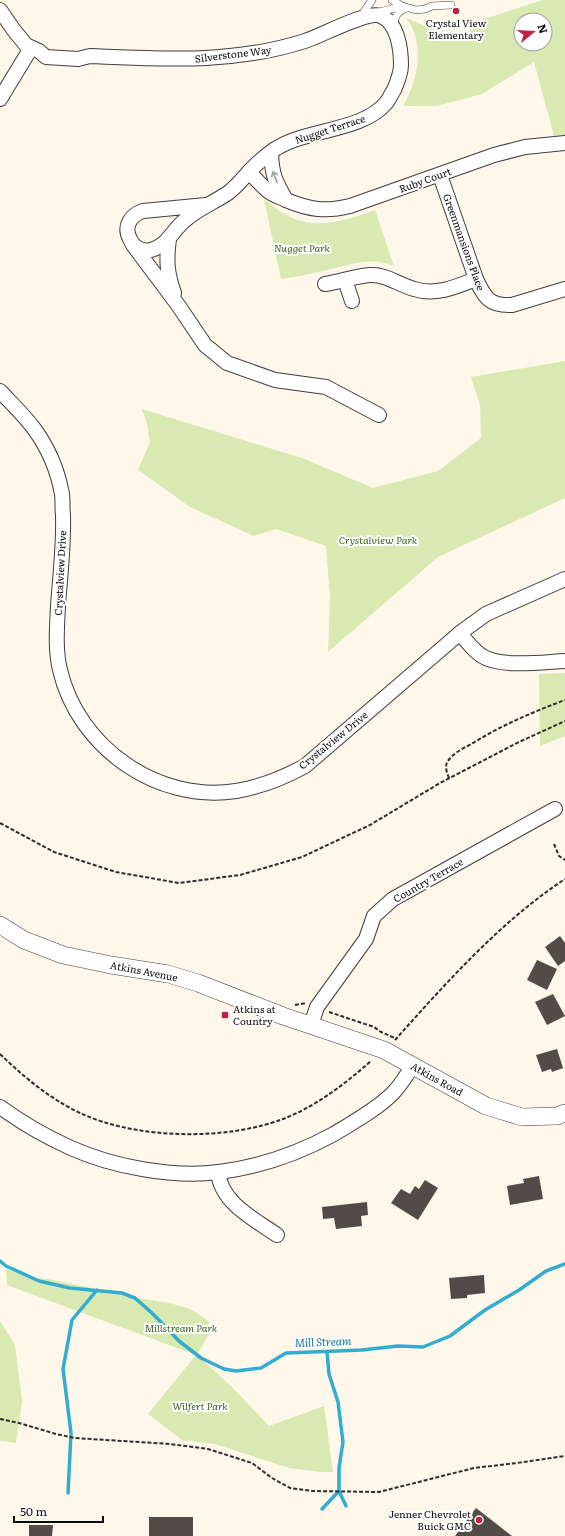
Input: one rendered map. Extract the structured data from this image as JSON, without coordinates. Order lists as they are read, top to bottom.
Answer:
{
  "streets": {
    "street": [
      "Silverstone Way",
      "Nugget Terrace",
      "Ruby Court",
      "Greenmansions Place",
      "Crystalview Drive",
      "Country Terrace",
      "Atkins Avenue",
      "Atkins Road"
    ]
  },
  "crossings": [
    ["Silverstone Way", "Nugget Terrace"],
    ["Nugget Terrace", "Ruby Court"],
    ["Ruby Court", "Greenmansions Place"],
    ["Country Terrace", "Atkins Avenue"],
    ["Country Terrace", "Atkins Road"],
    ["Atkins Avenue", "Atkins Road"]
  ],
  "water": ["Mill Stream"],
  "parks": [
    "Nugget Park",
    "Crystalview Park",
    "Millstream Park",
    "Wilfert Park"
  ],
  "places": {
    "other": ["Crystal View Elementary", "Jenner Chevrolet Buick GMC"],
    "transit": ["Atkins at Country"]
  },
  "scale_bar": "50 m",
  "north": "right"
}
